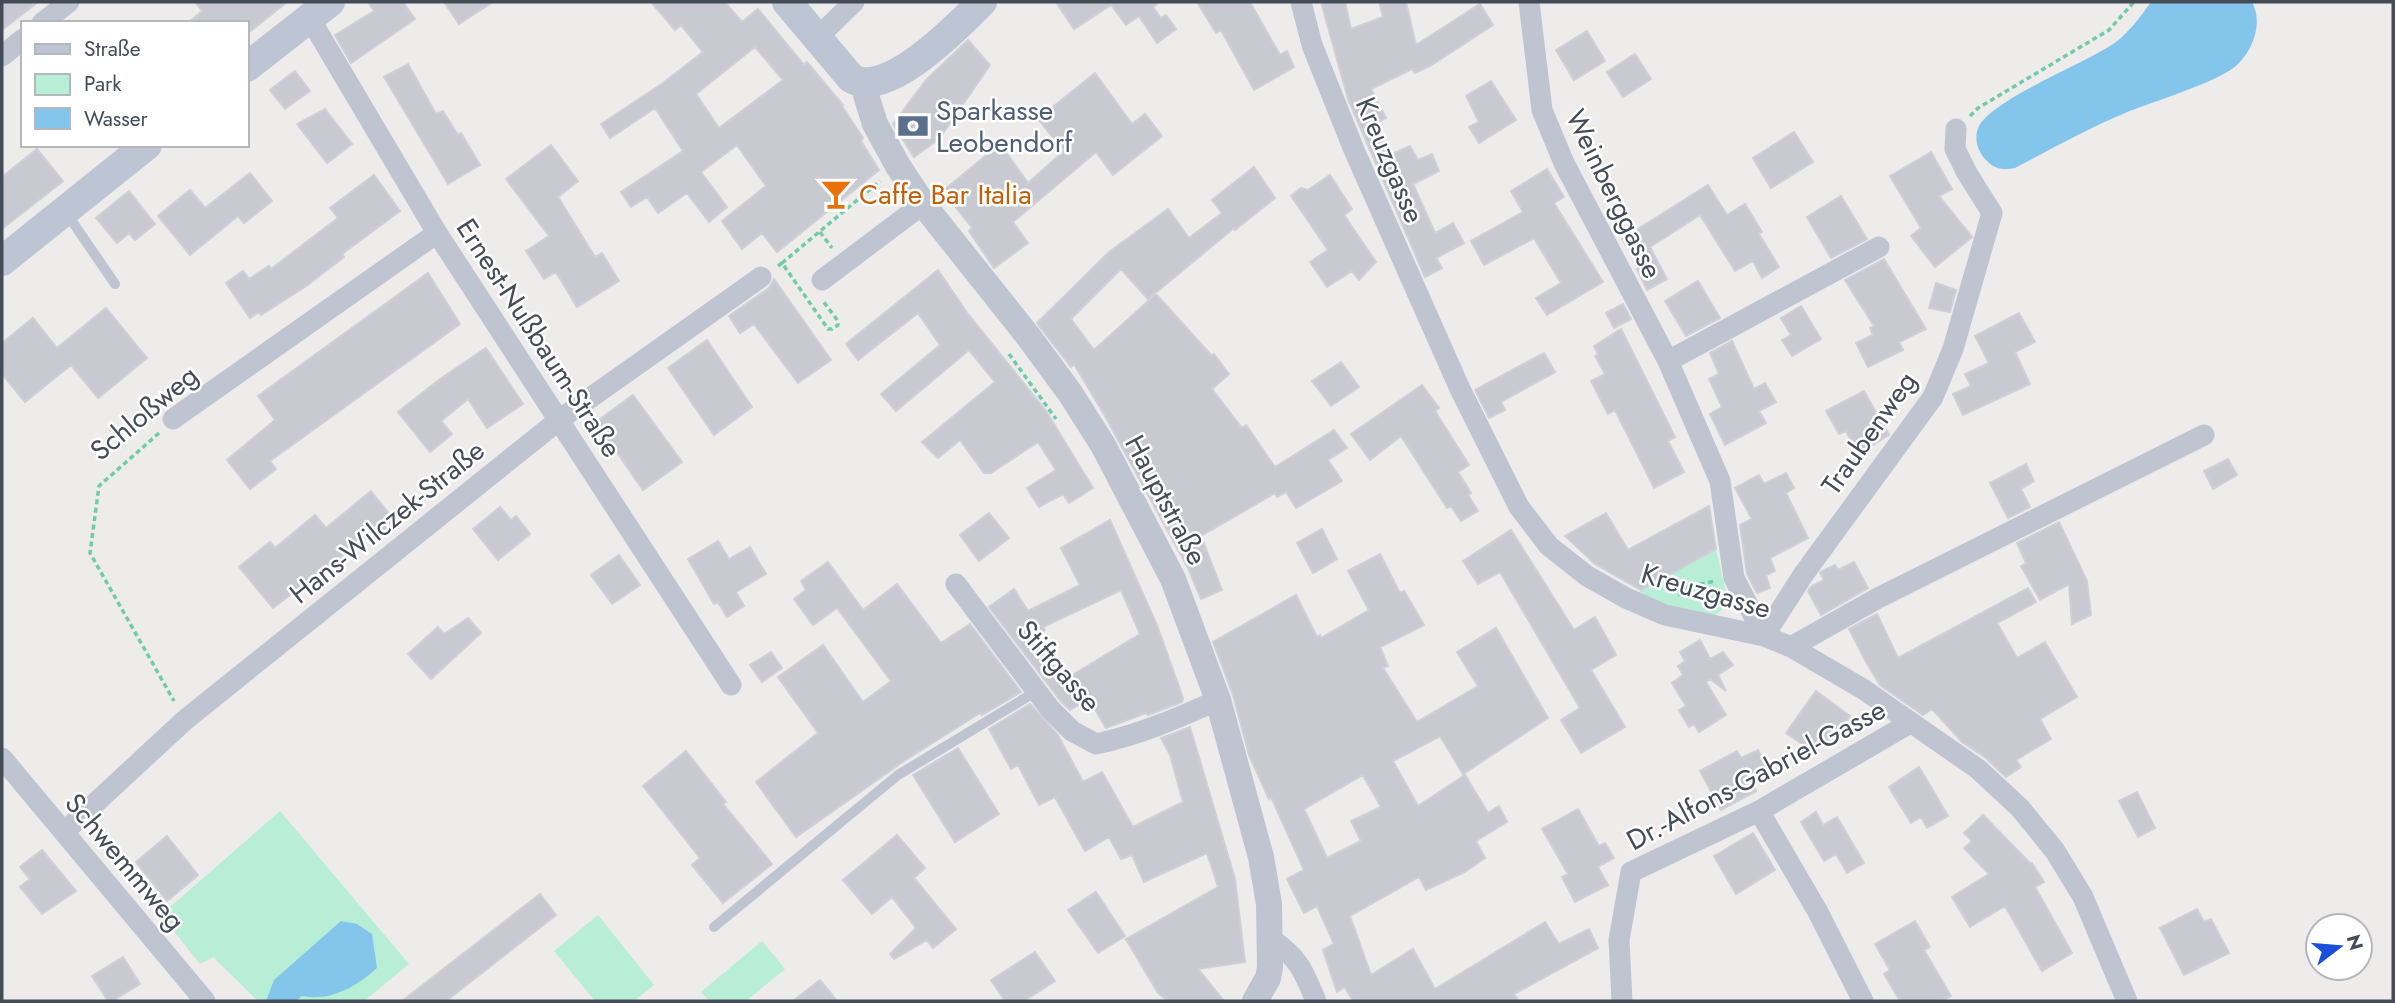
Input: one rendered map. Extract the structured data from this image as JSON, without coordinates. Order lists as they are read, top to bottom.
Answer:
{
  "streets": {
    "street": [
      "Kreuzgasse",
      "Weinberggasse",
      "Ernest-Nußbaum-Straße",
      "Schloßweg",
      "Traubenweg",
      "Hauptstraße",
      "Hans-Wilczek-Straße",
      "Stiftgasse",
      "Dr.-Alfons-Gabriel-Gasse",
      "Schwemmweg"
    ]
  },
  "crossings": [
    ["Kreuzgasse", "Weinberggasse"],
    ["Kreuzgasse", "Traubenweg"],
    ["Kreuzgasse", "Dr.-Alfons-Gabriel-Gasse"],
    ["Weinberggasse", "Traubenweg"],
    ["Ernest-Nußbaum-Straße", "Schloßweg"],
    ["Ernest-Nußbaum-Straße", "Hans-Wilczek-Straße"],
    ["Schloßweg", "Hans-Wilczek-Straße"],
    ["Hauptstraße", "Stiftgasse"],
    ["Hans-Wilczek-Straße", "Schwemmweg"]
  ],
  "places": {
    "bank": ["Sparkasse Leobendorf"],
    "bar": ["Caffe Bar Italia"]
  },
  "legend": ["Straße", "Park", "Wasser"],
  "north": "right"
}
